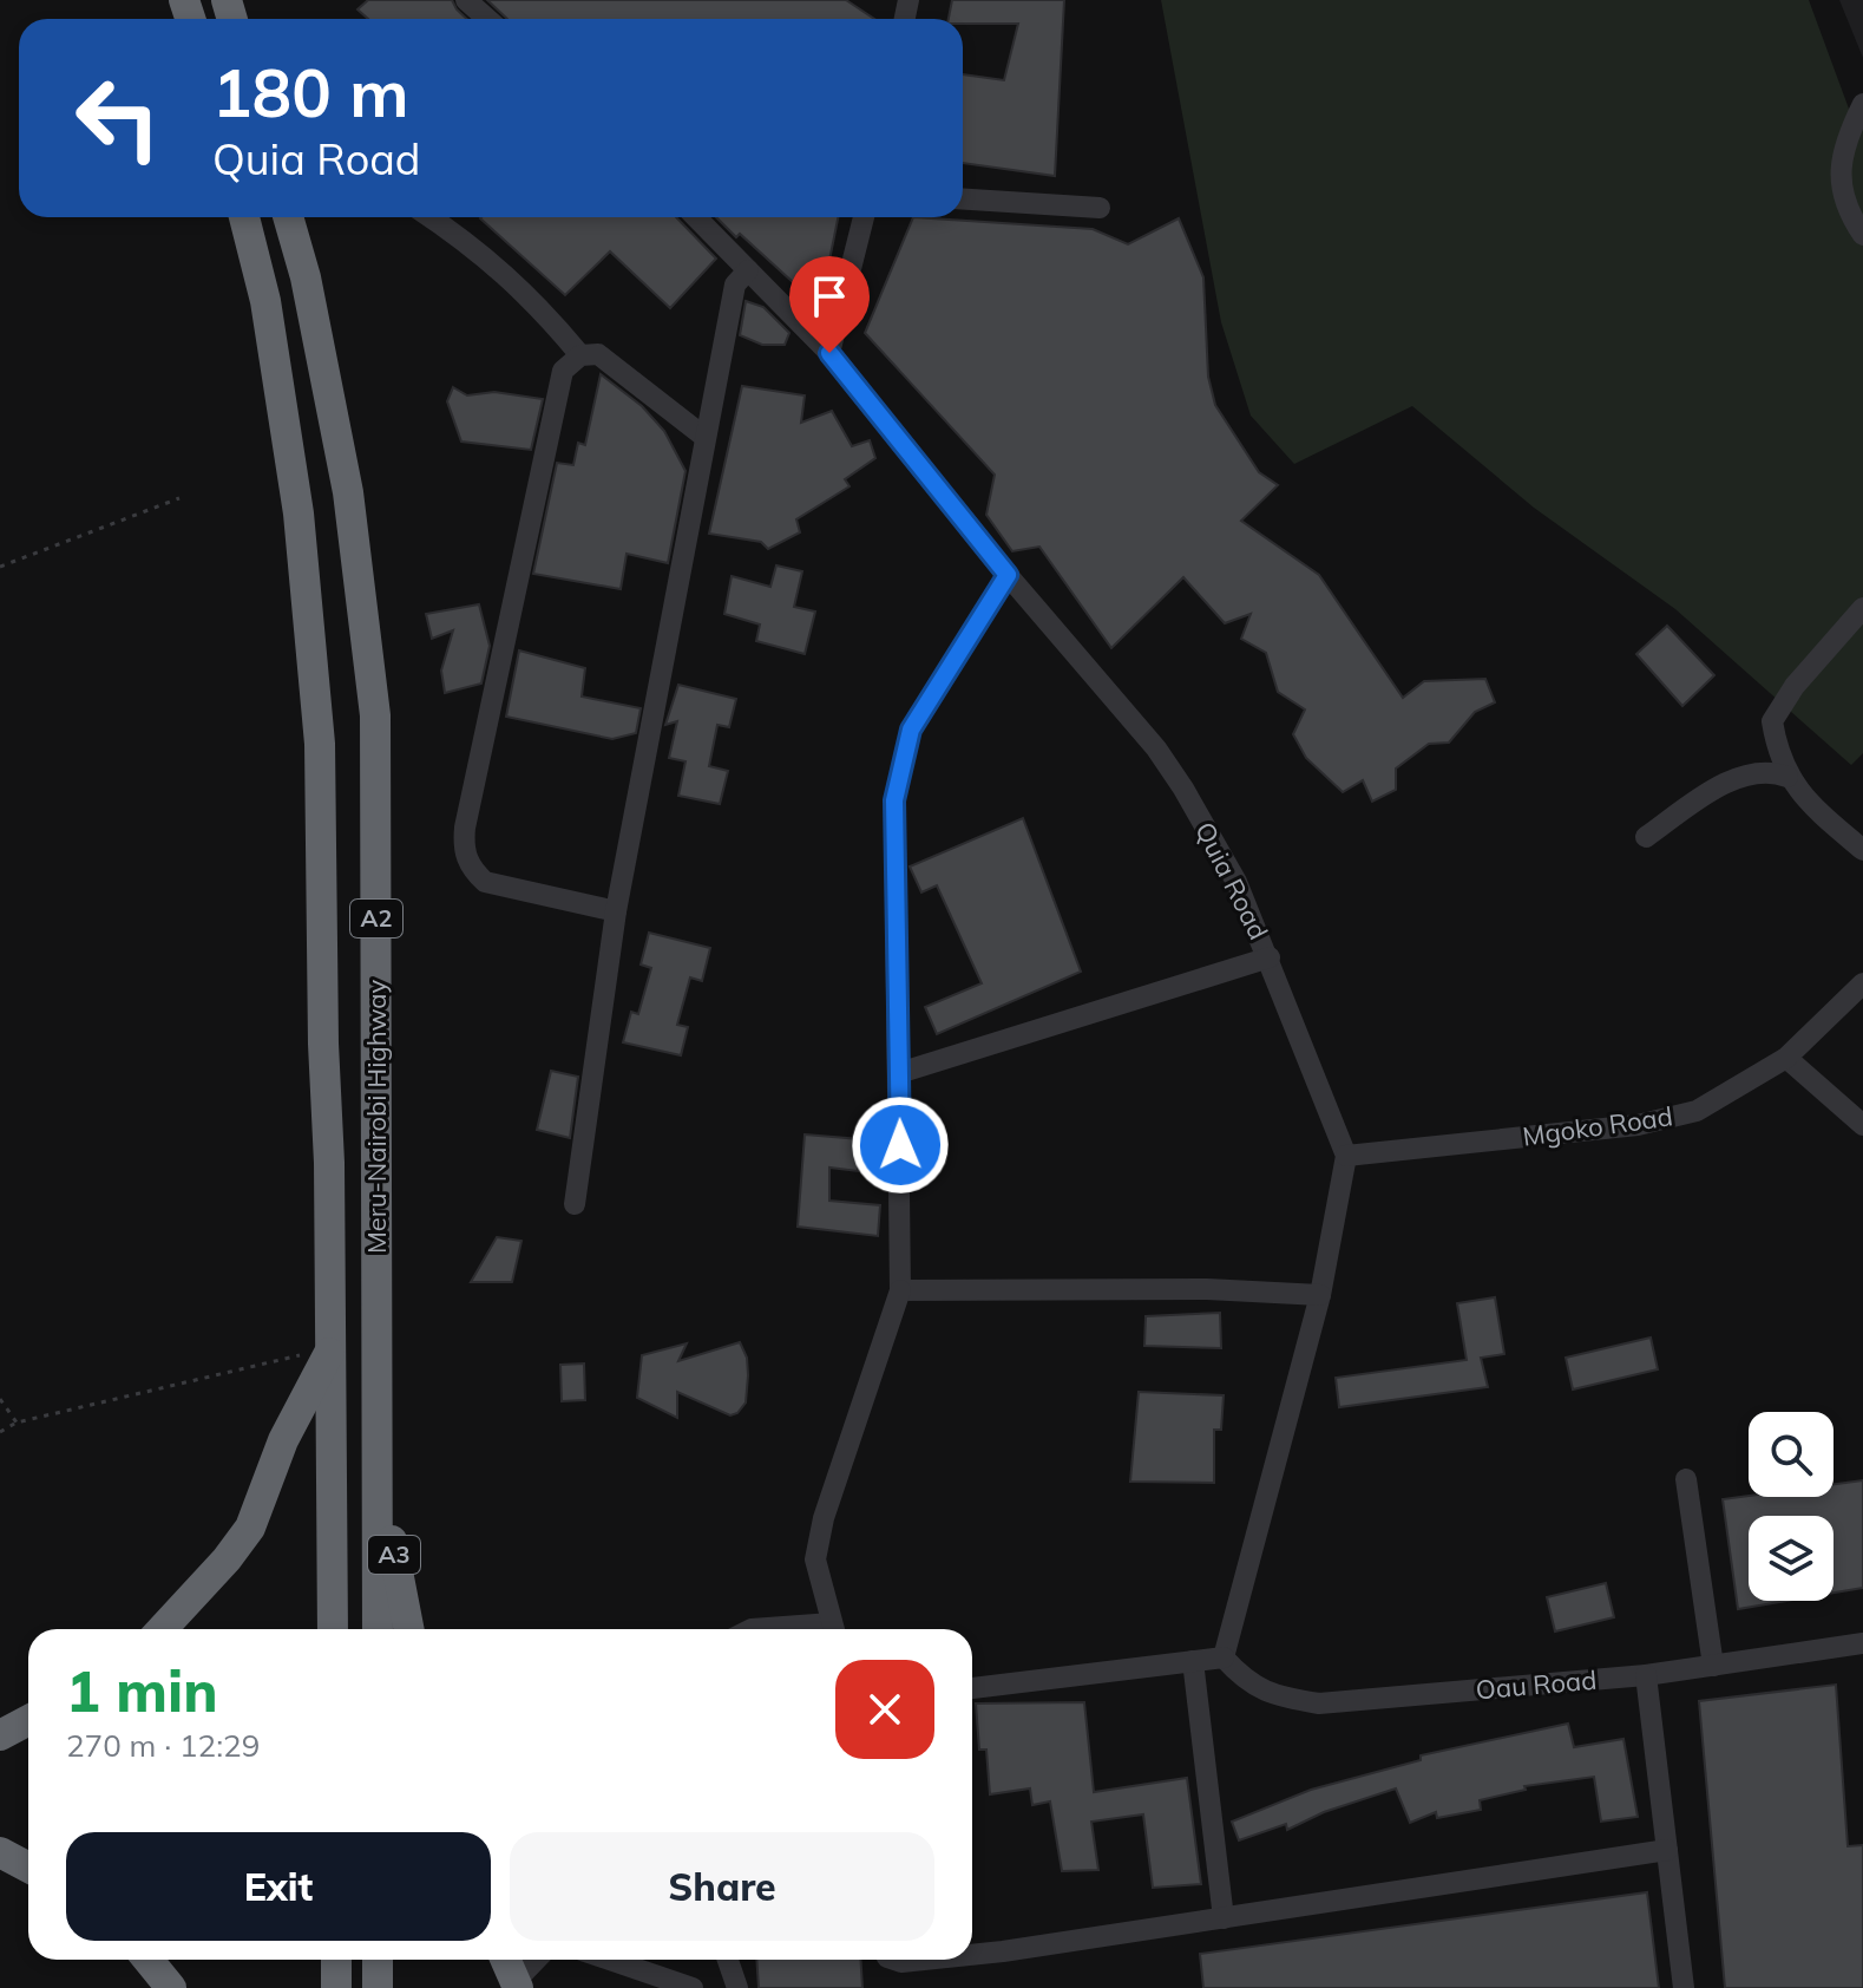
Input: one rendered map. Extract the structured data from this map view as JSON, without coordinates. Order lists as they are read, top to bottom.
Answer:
{
  "streets": {
    "highway": ["A2", "Meru-Nairobi Highway", "A3"],
    "street": ["Quia Road", "Mgoko Road", "Oau Road"]
  },
  "crossings": [
    ["Quia Road", "Mgoko Road"],
    ["Meru-Nairobi Highway", "A3"]
  ],
  "page": {
    "turn": ["180 m", "Quia Road"],
    "heading": ["1 min", "270 m · 12:29"],
    "buttons": ["Exit", "Share"]
  }
}
